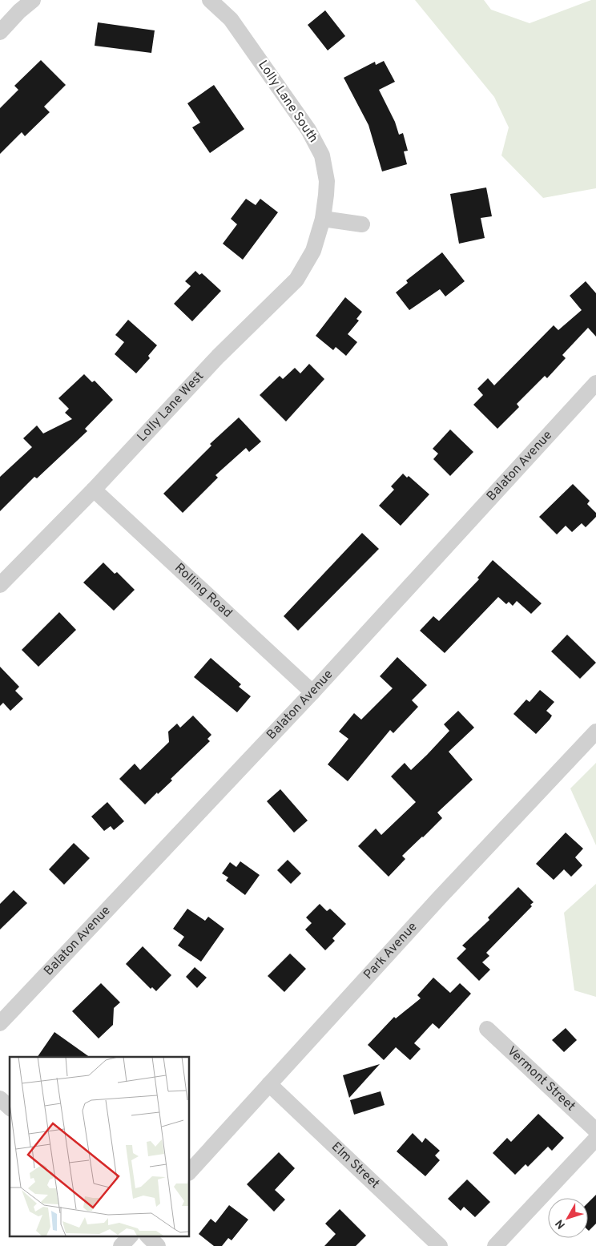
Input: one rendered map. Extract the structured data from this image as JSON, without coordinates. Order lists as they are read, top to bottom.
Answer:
{
  "streets": {
    "street": [
      "Lolly Lane South",
      "Lolly Lane West",
      "Balaton Avenue",
      "Rolling Road",
      "Park Avenue",
      "Vermont Street",
      "Elm Street"
    ]
  },
  "crossings": [
    ["Lolly Lane South", "Lolly Lane West"],
    ["Lolly Lane West", "Rolling Road"],
    ["Balaton Avenue", "Rolling Road"],
    ["Park Avenue", "Elm Street"]
  ],
  "north": "bottom left"
}
